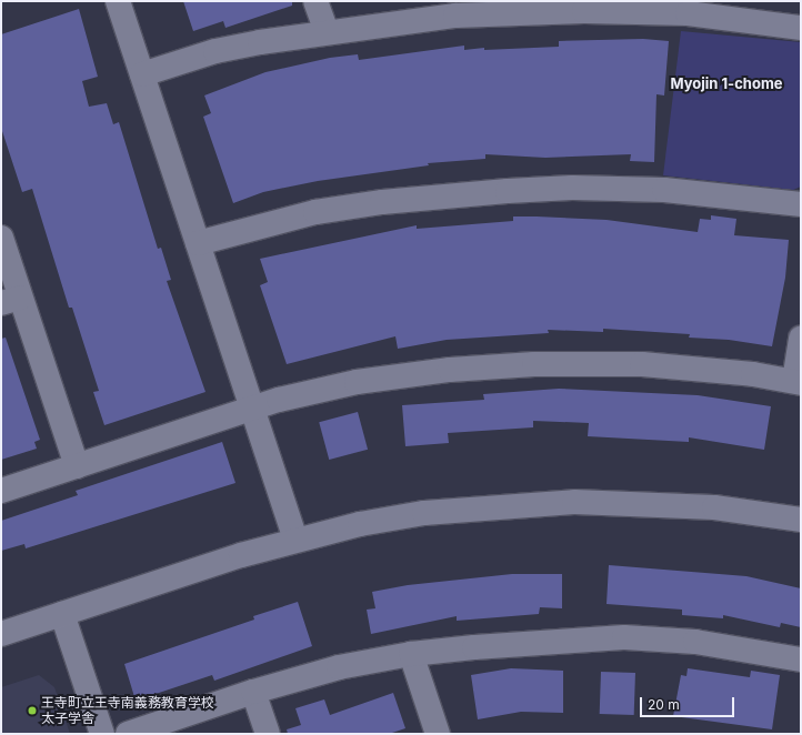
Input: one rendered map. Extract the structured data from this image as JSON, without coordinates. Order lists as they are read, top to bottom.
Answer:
{
  "districts": ["Myojin 1-chome"],
  "places": ["王寺町立王寺南義務教育学校 太子学舎"],
  "scale_bar": "20 m"
}
